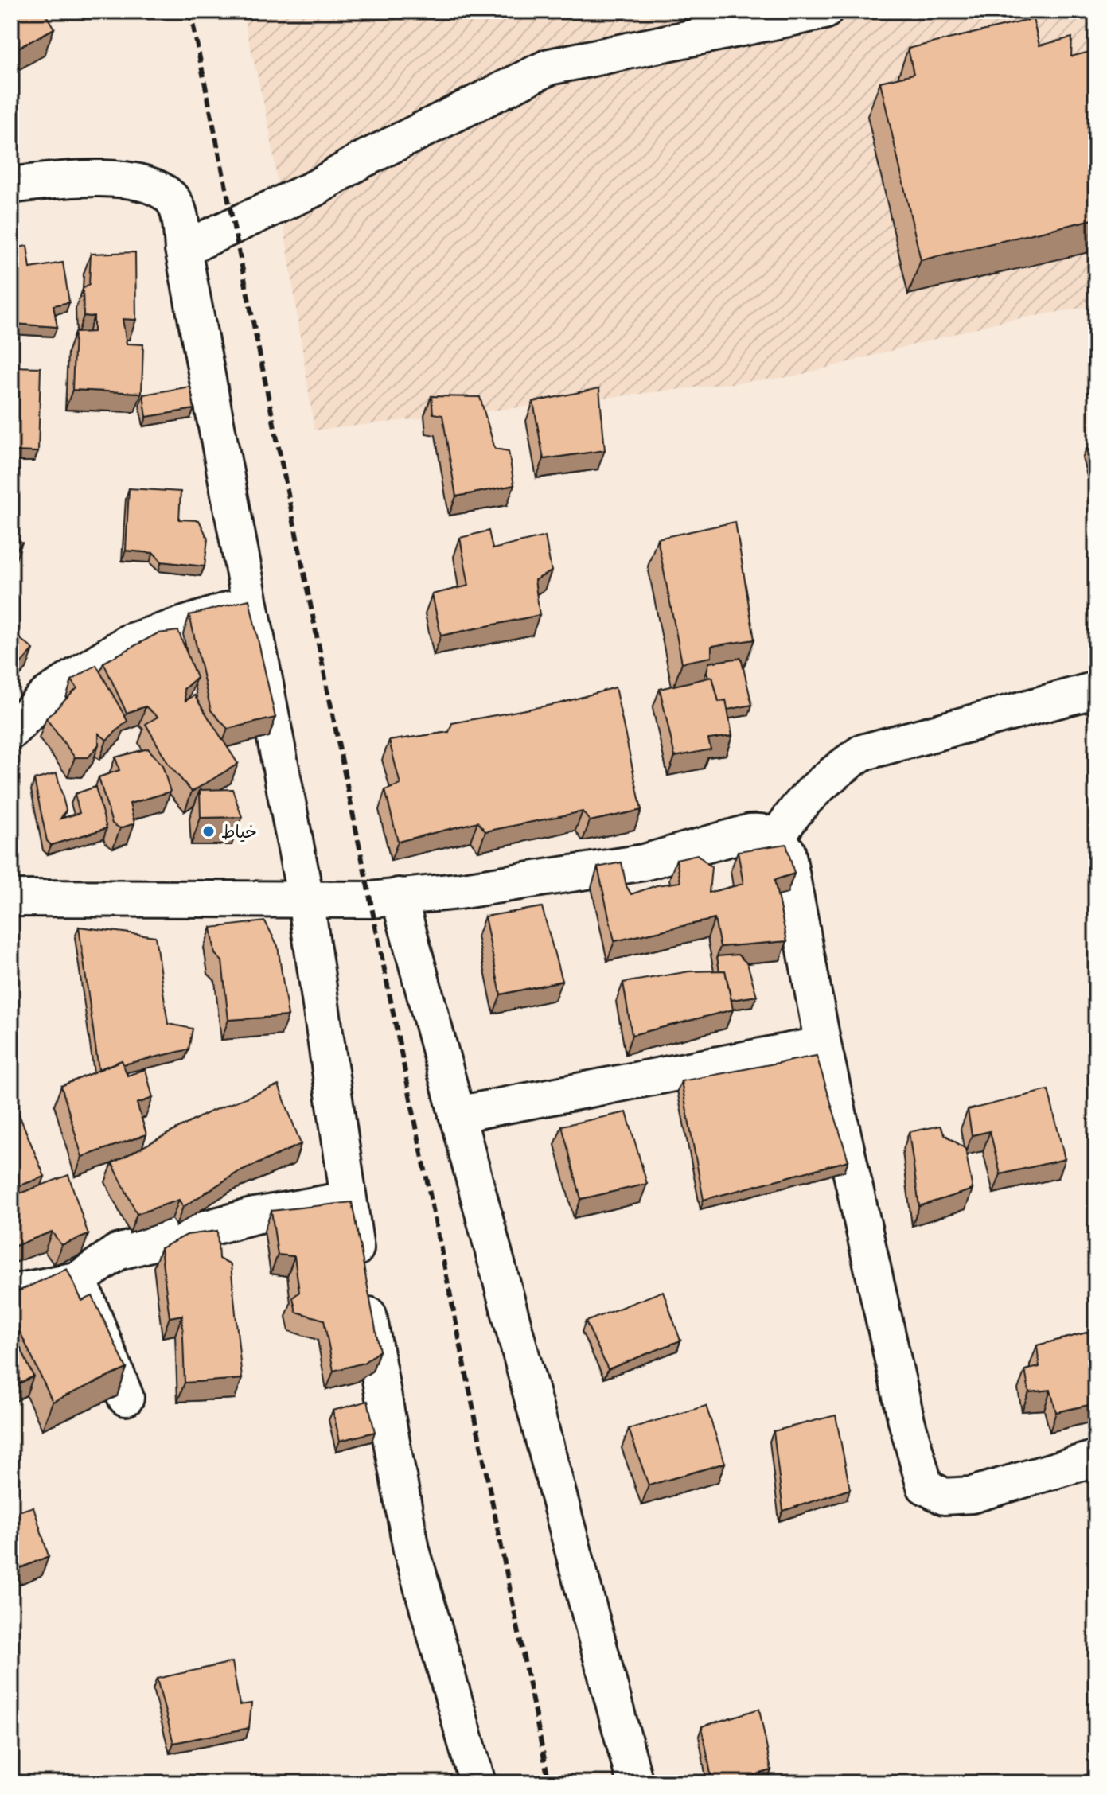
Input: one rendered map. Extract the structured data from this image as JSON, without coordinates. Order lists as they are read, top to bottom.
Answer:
{
  "places": ["خياط"]
}
